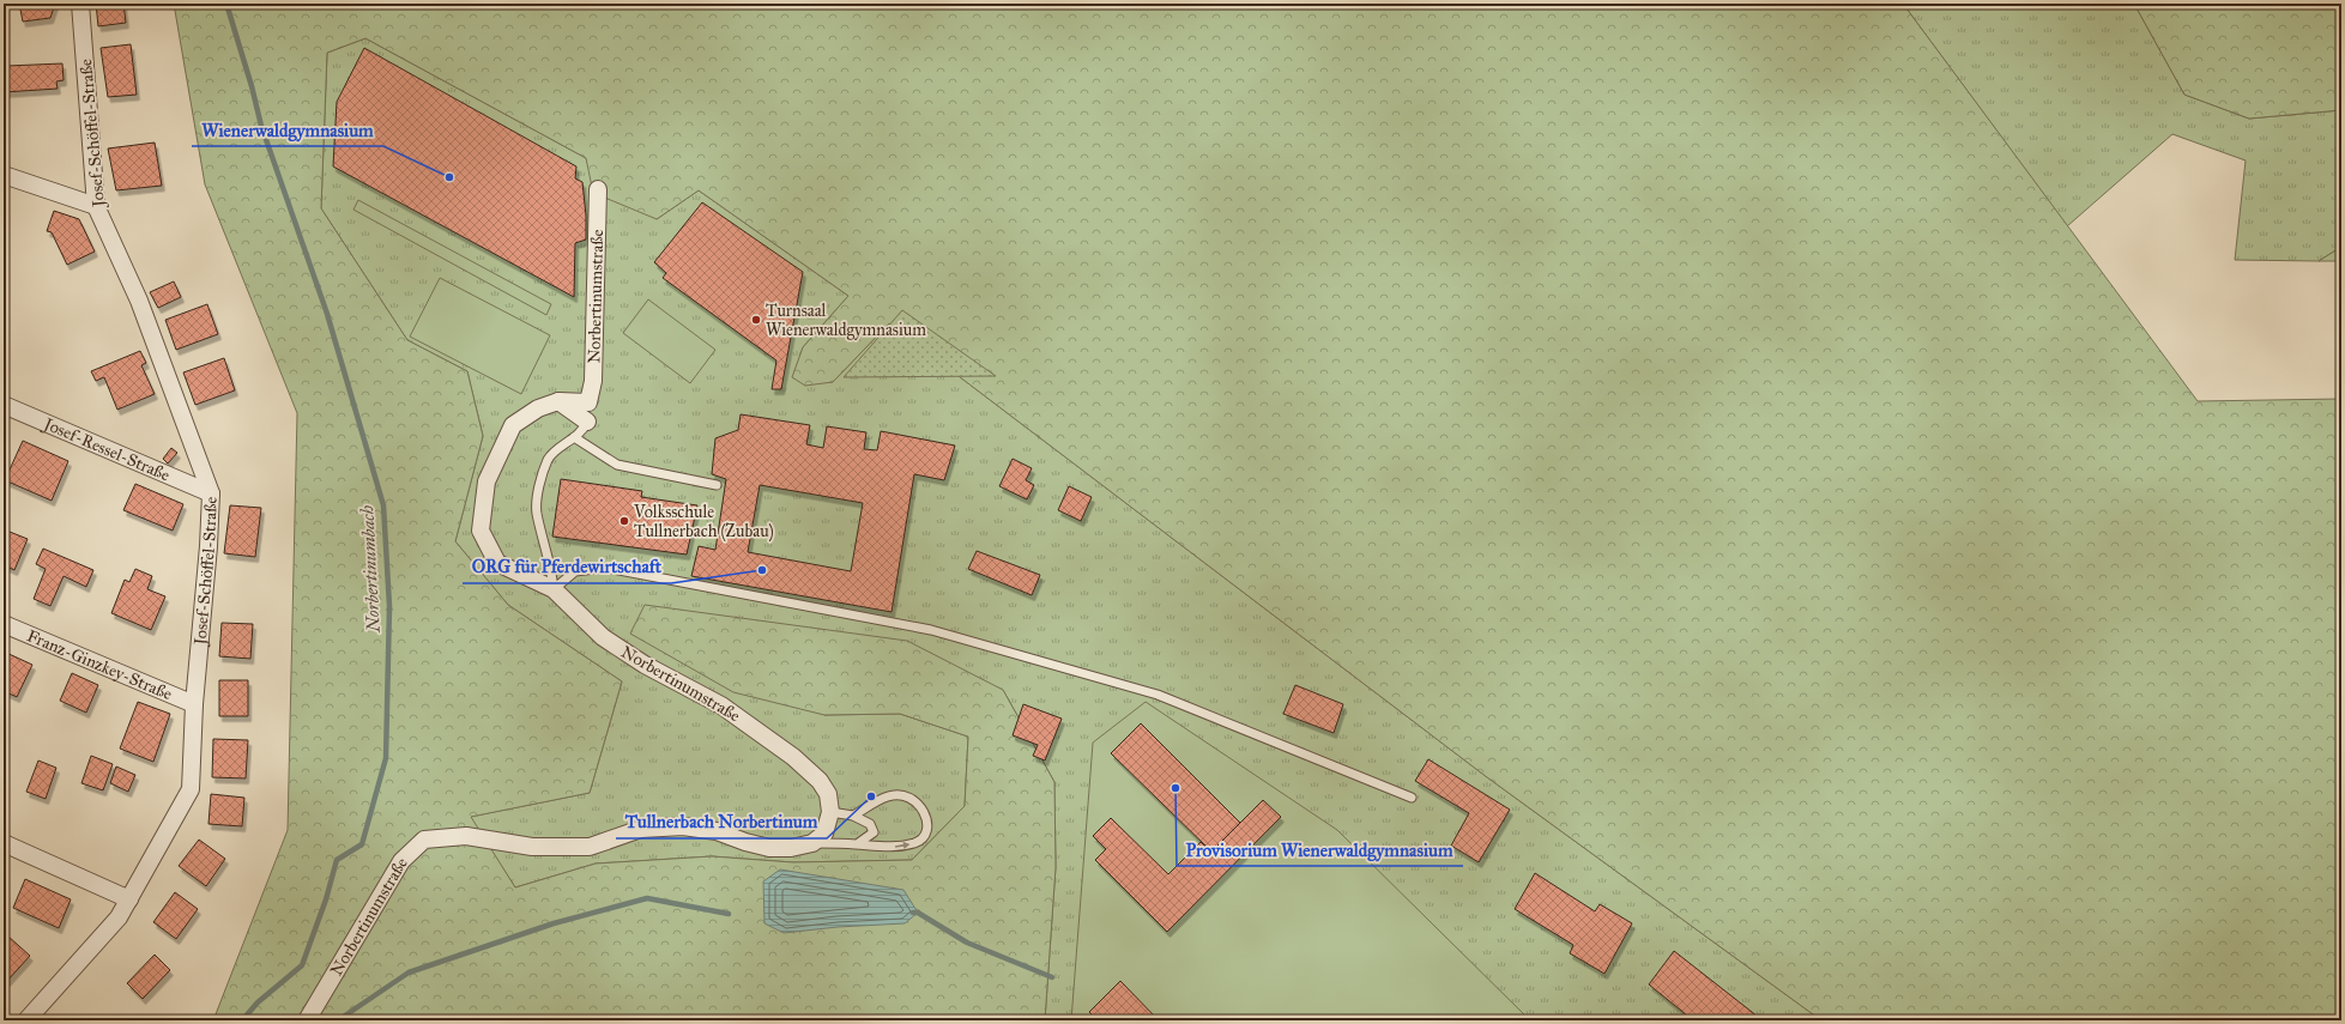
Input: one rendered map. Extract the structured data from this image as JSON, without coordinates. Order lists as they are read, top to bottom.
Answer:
{
  "streets": {
    "street": [
      "Josef-Schöffel-Straße",
      "Norbertinumstraße",
      "Josef-Ressel-Straße",
      "Franz-Ginzkey-Straße"
    ]
  },
  "crossings": [
    ["Josef-Schöffel-Straße", "Josef-Ressel-Straße"],
    ["Josef-Schöffel-Straße", "Franz-Ginzkey-Straße"]
  ],
  "water": ["Norbertinumbach"],
  "places": [
    "Wienerwaldgymnasium",
    "Turnsaal Wienerwaldgymnasium",
    "Volksschule Tullnerbach (Zubau)",
    "ORG für Pferdewirtschaft",
    "Provisorium Wienerwaldgymnasium",
    "Tullnerbach Norbertinum"
  ]
}
